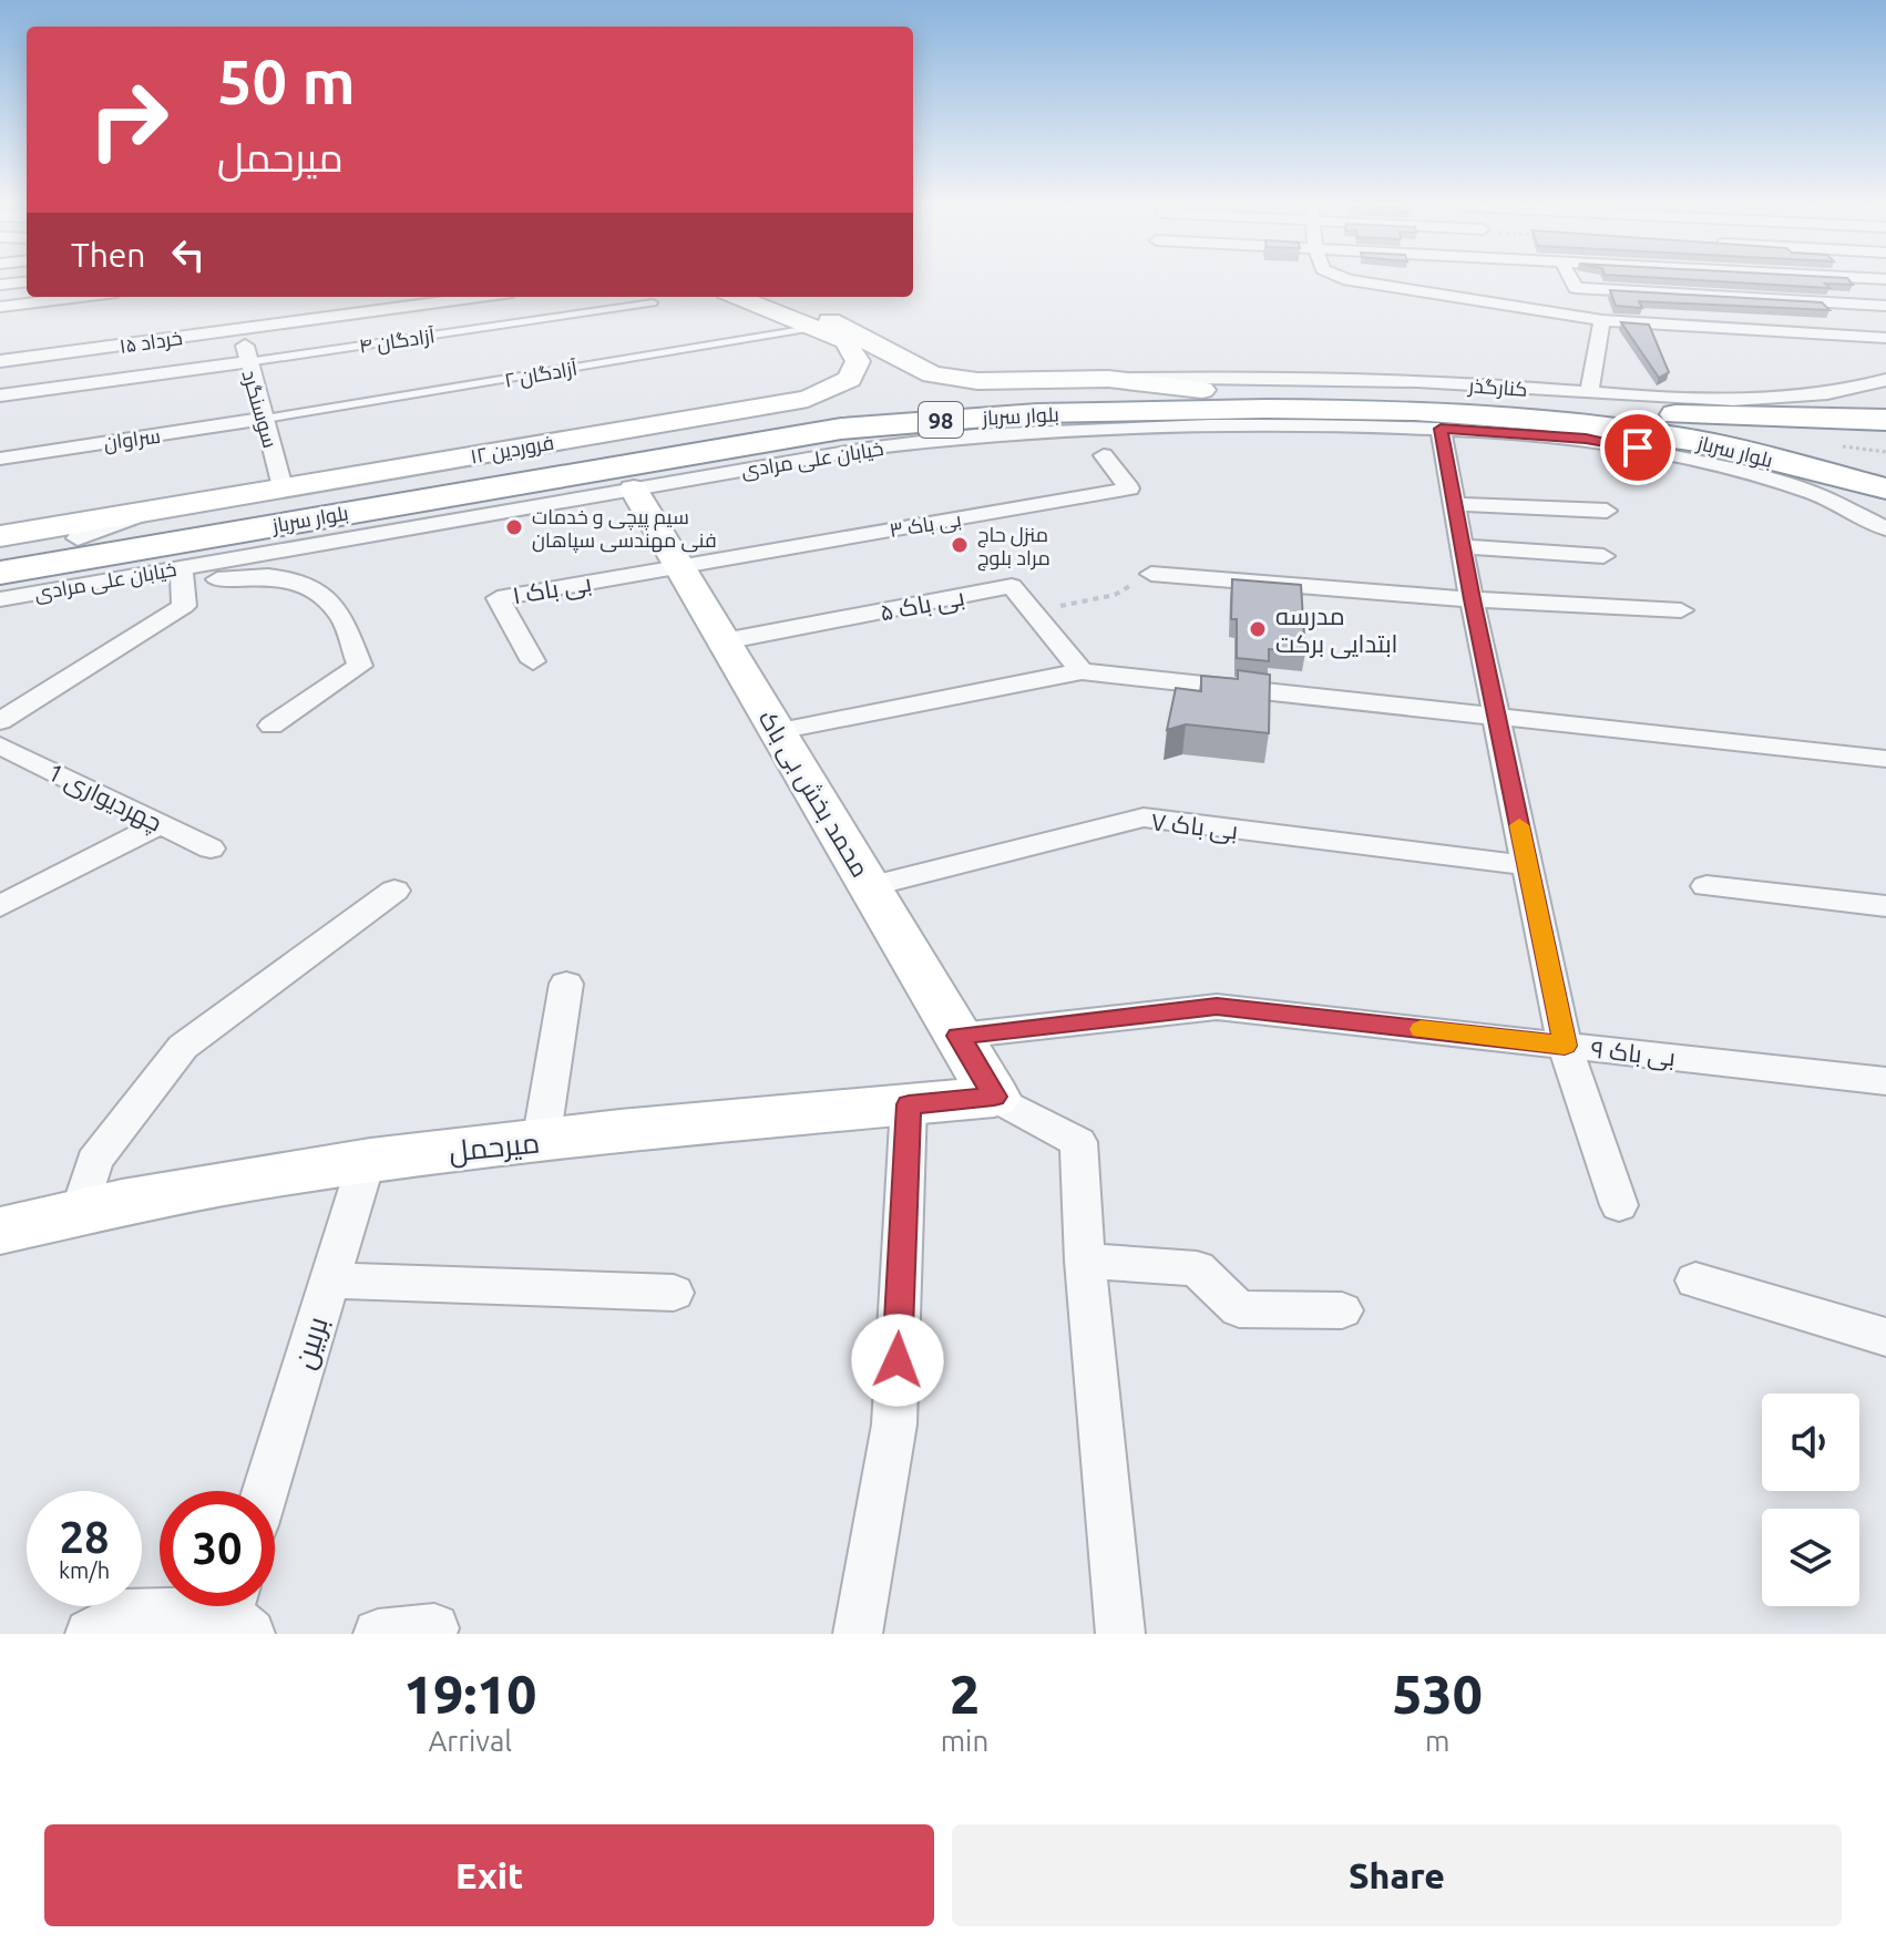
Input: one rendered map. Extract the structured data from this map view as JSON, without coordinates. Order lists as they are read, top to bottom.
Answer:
{
  "streets": {
    "highway": ["بلوار سرباز", "98"],
    "street": [
      "۱۵ خرداد",
      "کنارگذر",
      "سوسنگرد",
      "سراوان",
      "۱۲ فروردین",
      "خیابان علی مرادی",
      "بی باک ۳",
      "بی باک ۱",
      "بی باک ۵",
      "محمد بخش بی باک",
      "چهردیواری 1",
      "بی باک ۷",
      "بی باک ۹",
      "میرحمل",
      "بربین"
    ],
    "lane": ["آزادگان ۴", "آزادگان ۲"]
  },
  "crossings": [
    ["آزادگان ۴", "سوسنگرد"],
    ["۱۵ خرداد", "سوسنگرد"],
    ["آزادگان ۲", "سوسنگرد"],
    ["آزادگان ۲", "سراوان"],
    ["آزادگان ۲", "۱۲ فروردین"],
    ["کنارگذر", "بلوار سرباز"],
    ["سوسنگرد", "سراوان"],
    ["سوسنگرد", "۱۲ فروردین"],
    ["بلوار سرباز", "98"],
    ["بلوار سرباز", "خیابان علی مرادی"],
    ["خیابان علی مرادی", "محمد بخش بی باک"],
    ["بی باک ۳", "بی باک ۱"],
    ["بی باک ۳", "محمد بخش بی باک"],
    ["بی باک ۱", "محمد بخش بی باک"],
    ["بی باک ۵", "محمد بخش بی باک"],
    ["محمد بخش بی باک", "بی باک ۷"],
    ["محمد بخش بی باک", "بی باک ۹"],
    ["محمد بخش بی باک", "میرحمل"],
    ["میرحمل", "بربین"]
  ],
  "places": ["سیم پیچی و خدمات فنی مهندسی سپاهان", "منزل حاج مراد بلوچ", "مدرسه ابتدایی برکت"],
  "page": {
    "turn": ["50 m", "میرحمل"],
    "then": "Then",
    "speed": "28 km/h",
    "limit": "30",
    "eta": [
      "19:10",
      "Arrival",
      "2",
      "min",
      "530",
      "m"
    ],
    "buttons": ["Exit", "Share"]
  }
}
